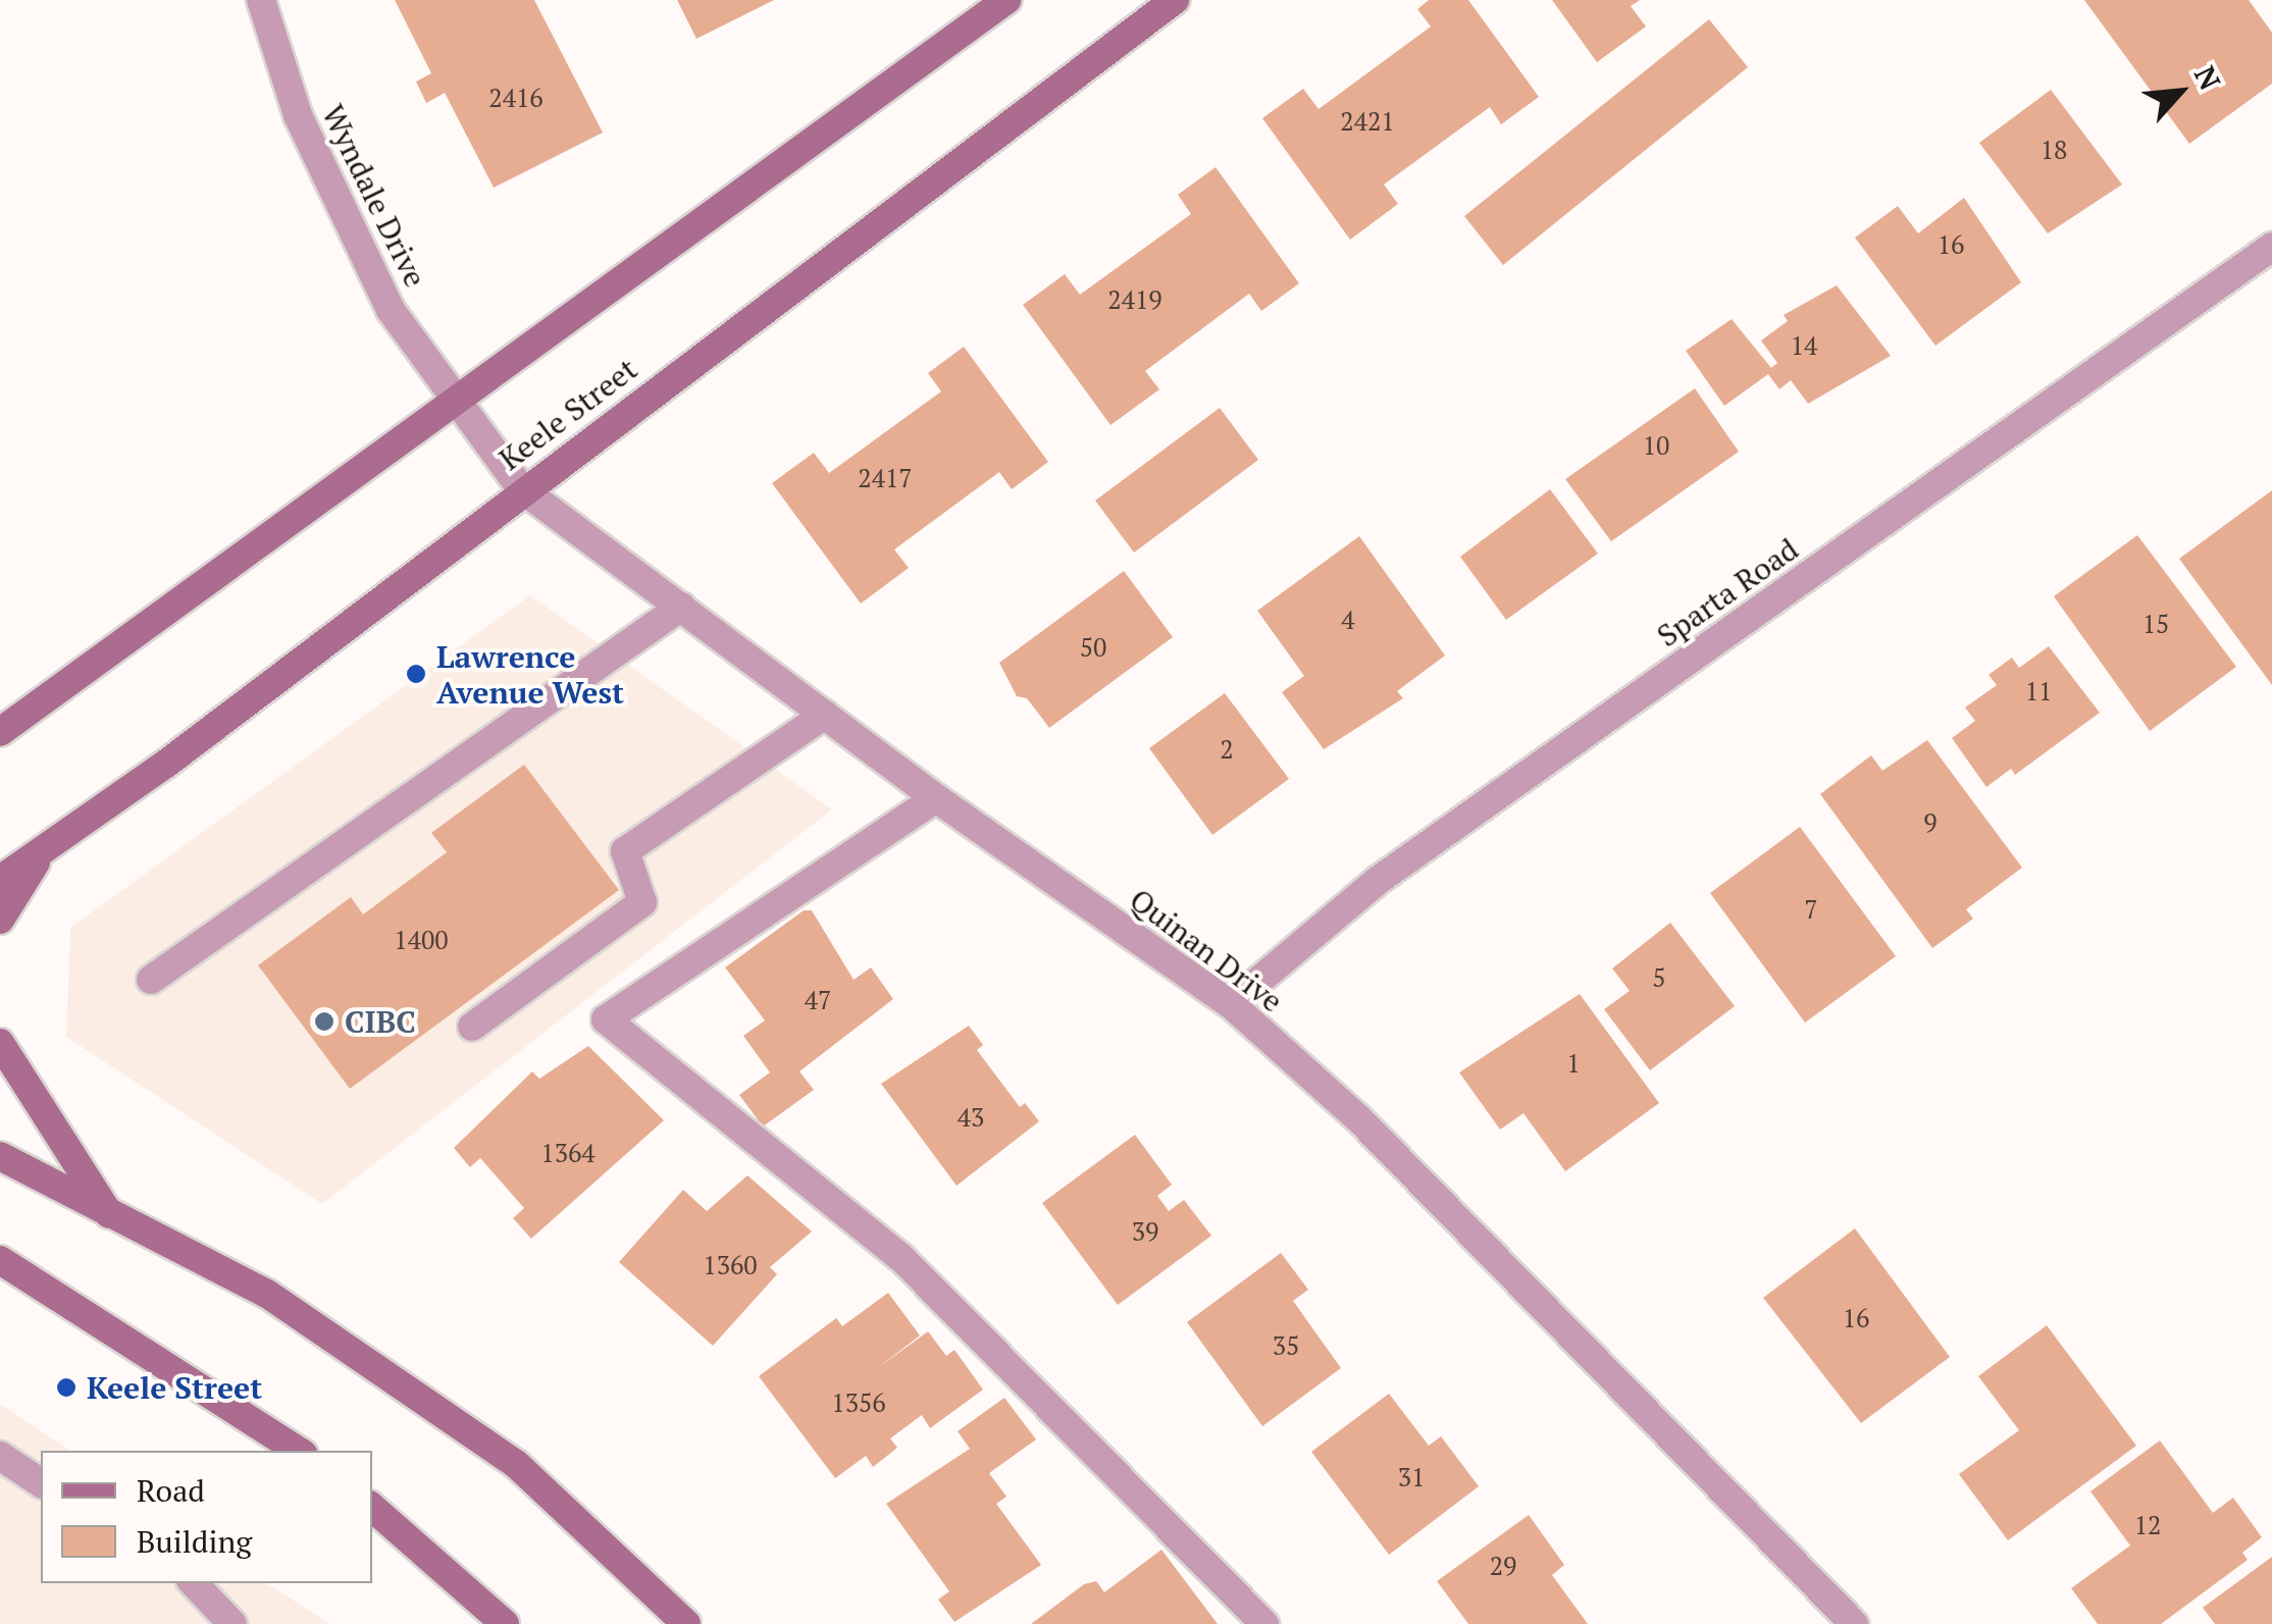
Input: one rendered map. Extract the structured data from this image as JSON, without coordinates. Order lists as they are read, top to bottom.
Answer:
{
  "streets": {
    "main road": ["Keele Street"],
    "street": ["Wyndale Drive", "Sparta Road", "Quinan Drive"]
  },
  "crossings": [
    ["Wyndale Drive", "Quinan Drive"],
    ["Keele Street", "Quinan Drive"],
    ["Sparta Road", "Quinan Drive"]
  ],
  "places": ["Lawrence Avenue West", "CIBC", "Keele Street"],
  "house_numbers": [
    "2416",
    "2421",
    "18",
    "16",
    "2419",
    "14",
    "10",
    "2417",
    "4",
    "15",
    "50",
    "11",
    "2",
    "9",
    "7",
    "1400",
    "5",
    "47",
    "1",
    "43",
    "1364",
    "39",
    "1360",
    "16",
    "35",
    "1356",
    "31",
    "12",
    "29"
  ],
  "legend": ["Road", "Building"],
  "north": "top right"
}
